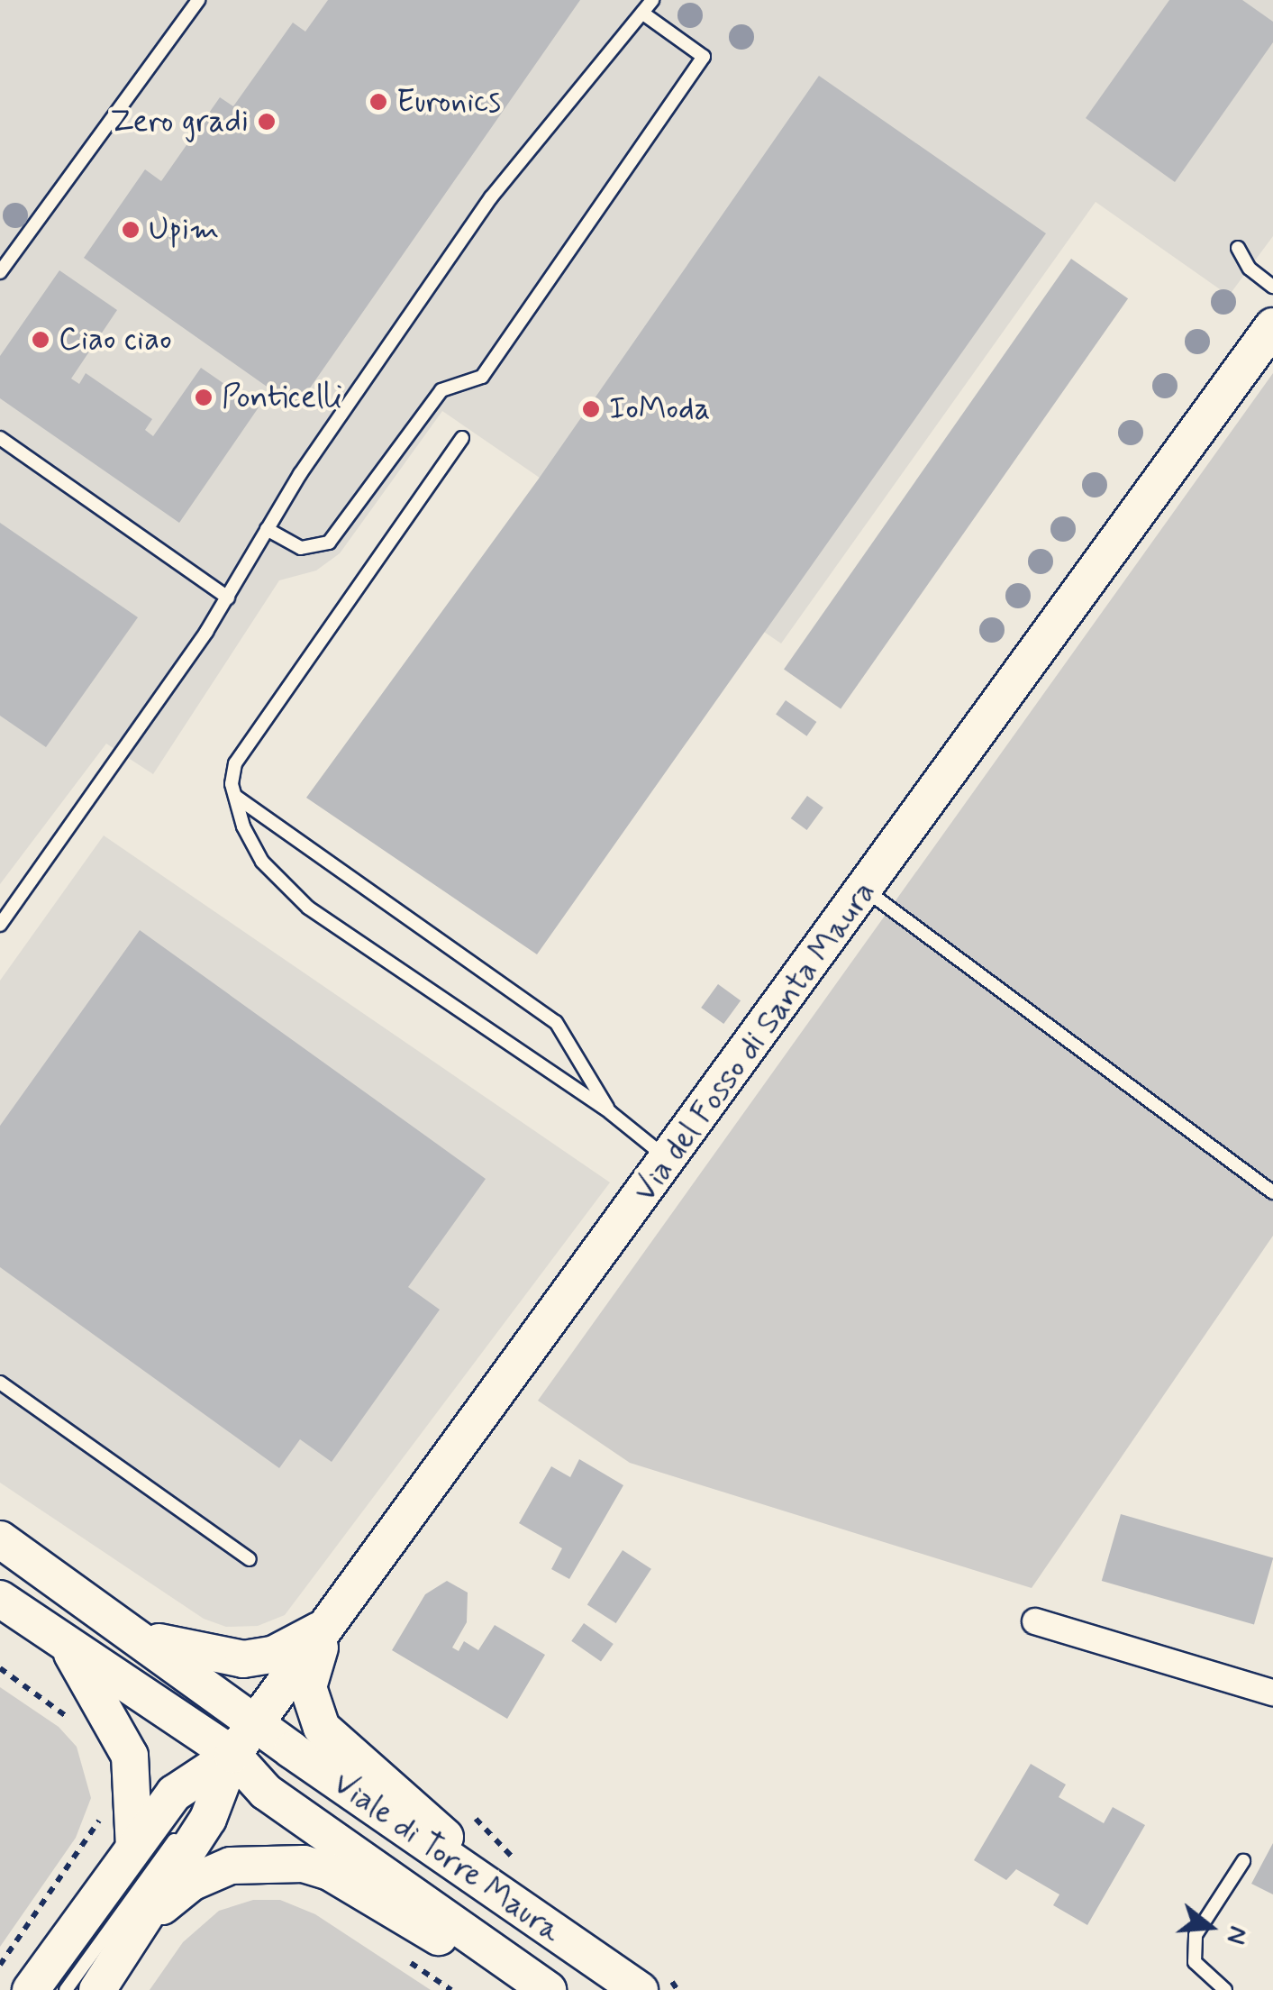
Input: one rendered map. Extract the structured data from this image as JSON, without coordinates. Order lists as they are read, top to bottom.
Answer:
{
  "streets": {
    "street": ["Via del Fosso di Santa Maura", "Viale di Torre Maura"]
  },
  "crossings": [
    ["Via del Fosso di Santa Maura", "Viale di Torre Maura"]
  ],
  "places": [
    "Euronics",
    "Zero gradi",
    "Upim",
    "Ciao ciao",
    "Ponticelli",
    "IoModa"
  ],
  "north": "right"
}
